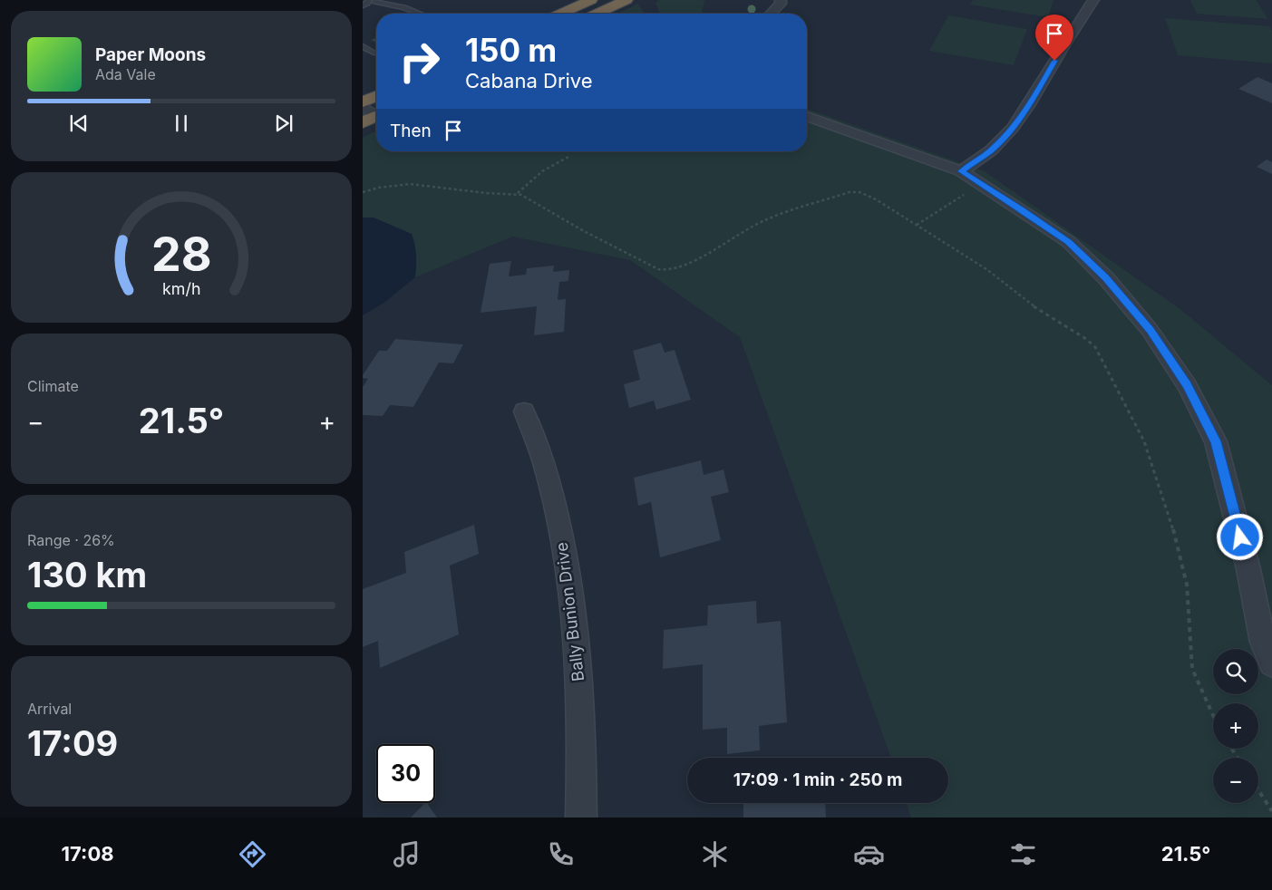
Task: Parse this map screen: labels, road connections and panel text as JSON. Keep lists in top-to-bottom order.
{
  "streets": {
    "street": ["Bally Bunion Drive"]
  },
  "page": {
    "turn": ["150 m", "Cabana Drive"],
    "song": ["Paper Moons", "Ada Vale"],
    "then": "Then",
    "tile": [
      "Climate",
      ["Range · 26%", "130 km"],
      ["Arrival", "17:09"]
    ],
    "heat": ["−", "21.5°", "+"],
    "map_buttons": ["+", "−"],
    "limit": "30",
    "trip": "17:09 · 1 min · 250 m",
    "tabs": ["17:08", "21.5°"],
    "gauge": ["28", "km/h"]
  }
}
